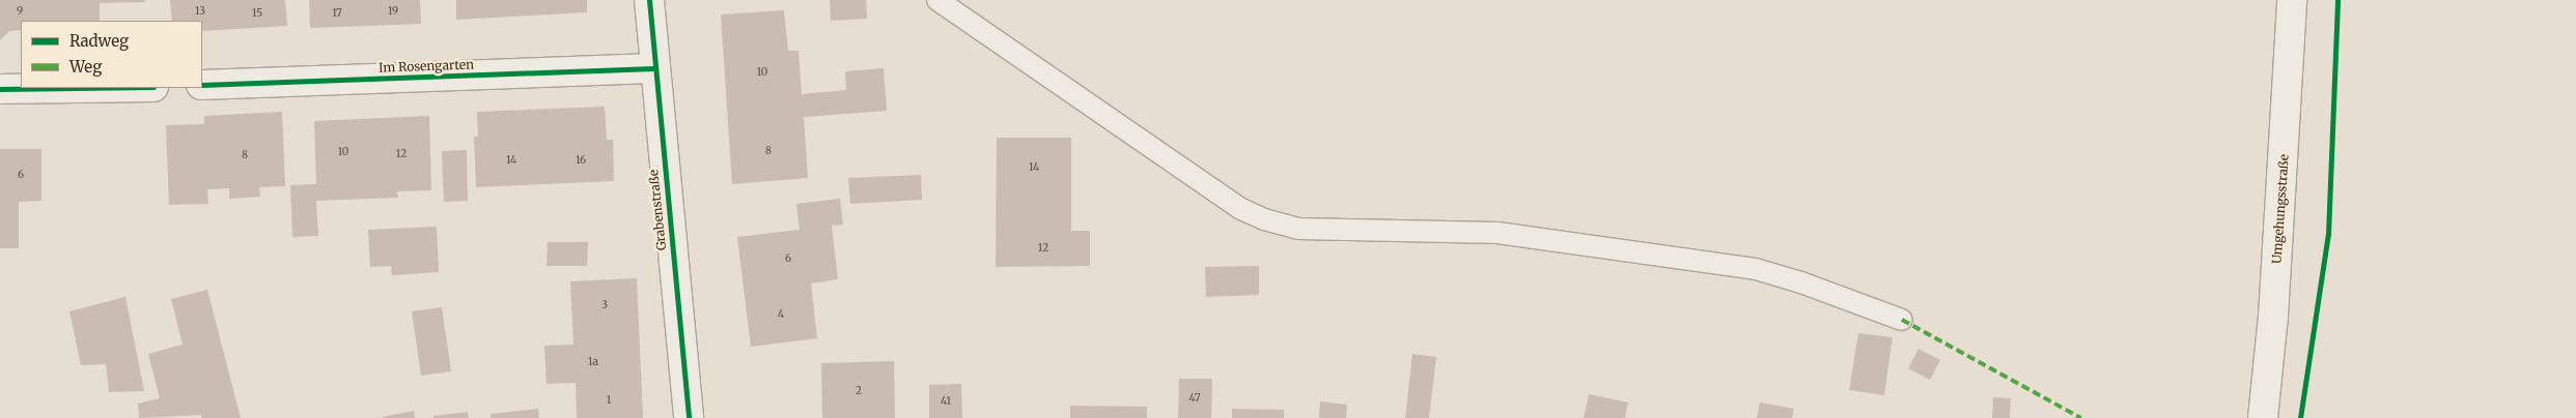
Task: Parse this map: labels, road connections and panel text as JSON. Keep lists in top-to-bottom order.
{
  "streets": {
    "street": ["Im Rosengarten", "Umgehungsstraße", "Grabenstraße"]
  },
  "crossings": [
    ["Im Rosengarten", "Grabenstraße"]
  ],
  "house_numbers": [
    "9",
    "13",
    "19",
    "15",
    "17",
    "10",
    "8",
    "10",
    "12",
    "8",
    "14",
    "16",
    "14",
    "6",
    "12",
    "6",
    "3",
    "4",
    "1a",
    "2",
    "47",
    "1",
    "41"
  ],
  "legend": ["Radweg", "Weg"]
}
